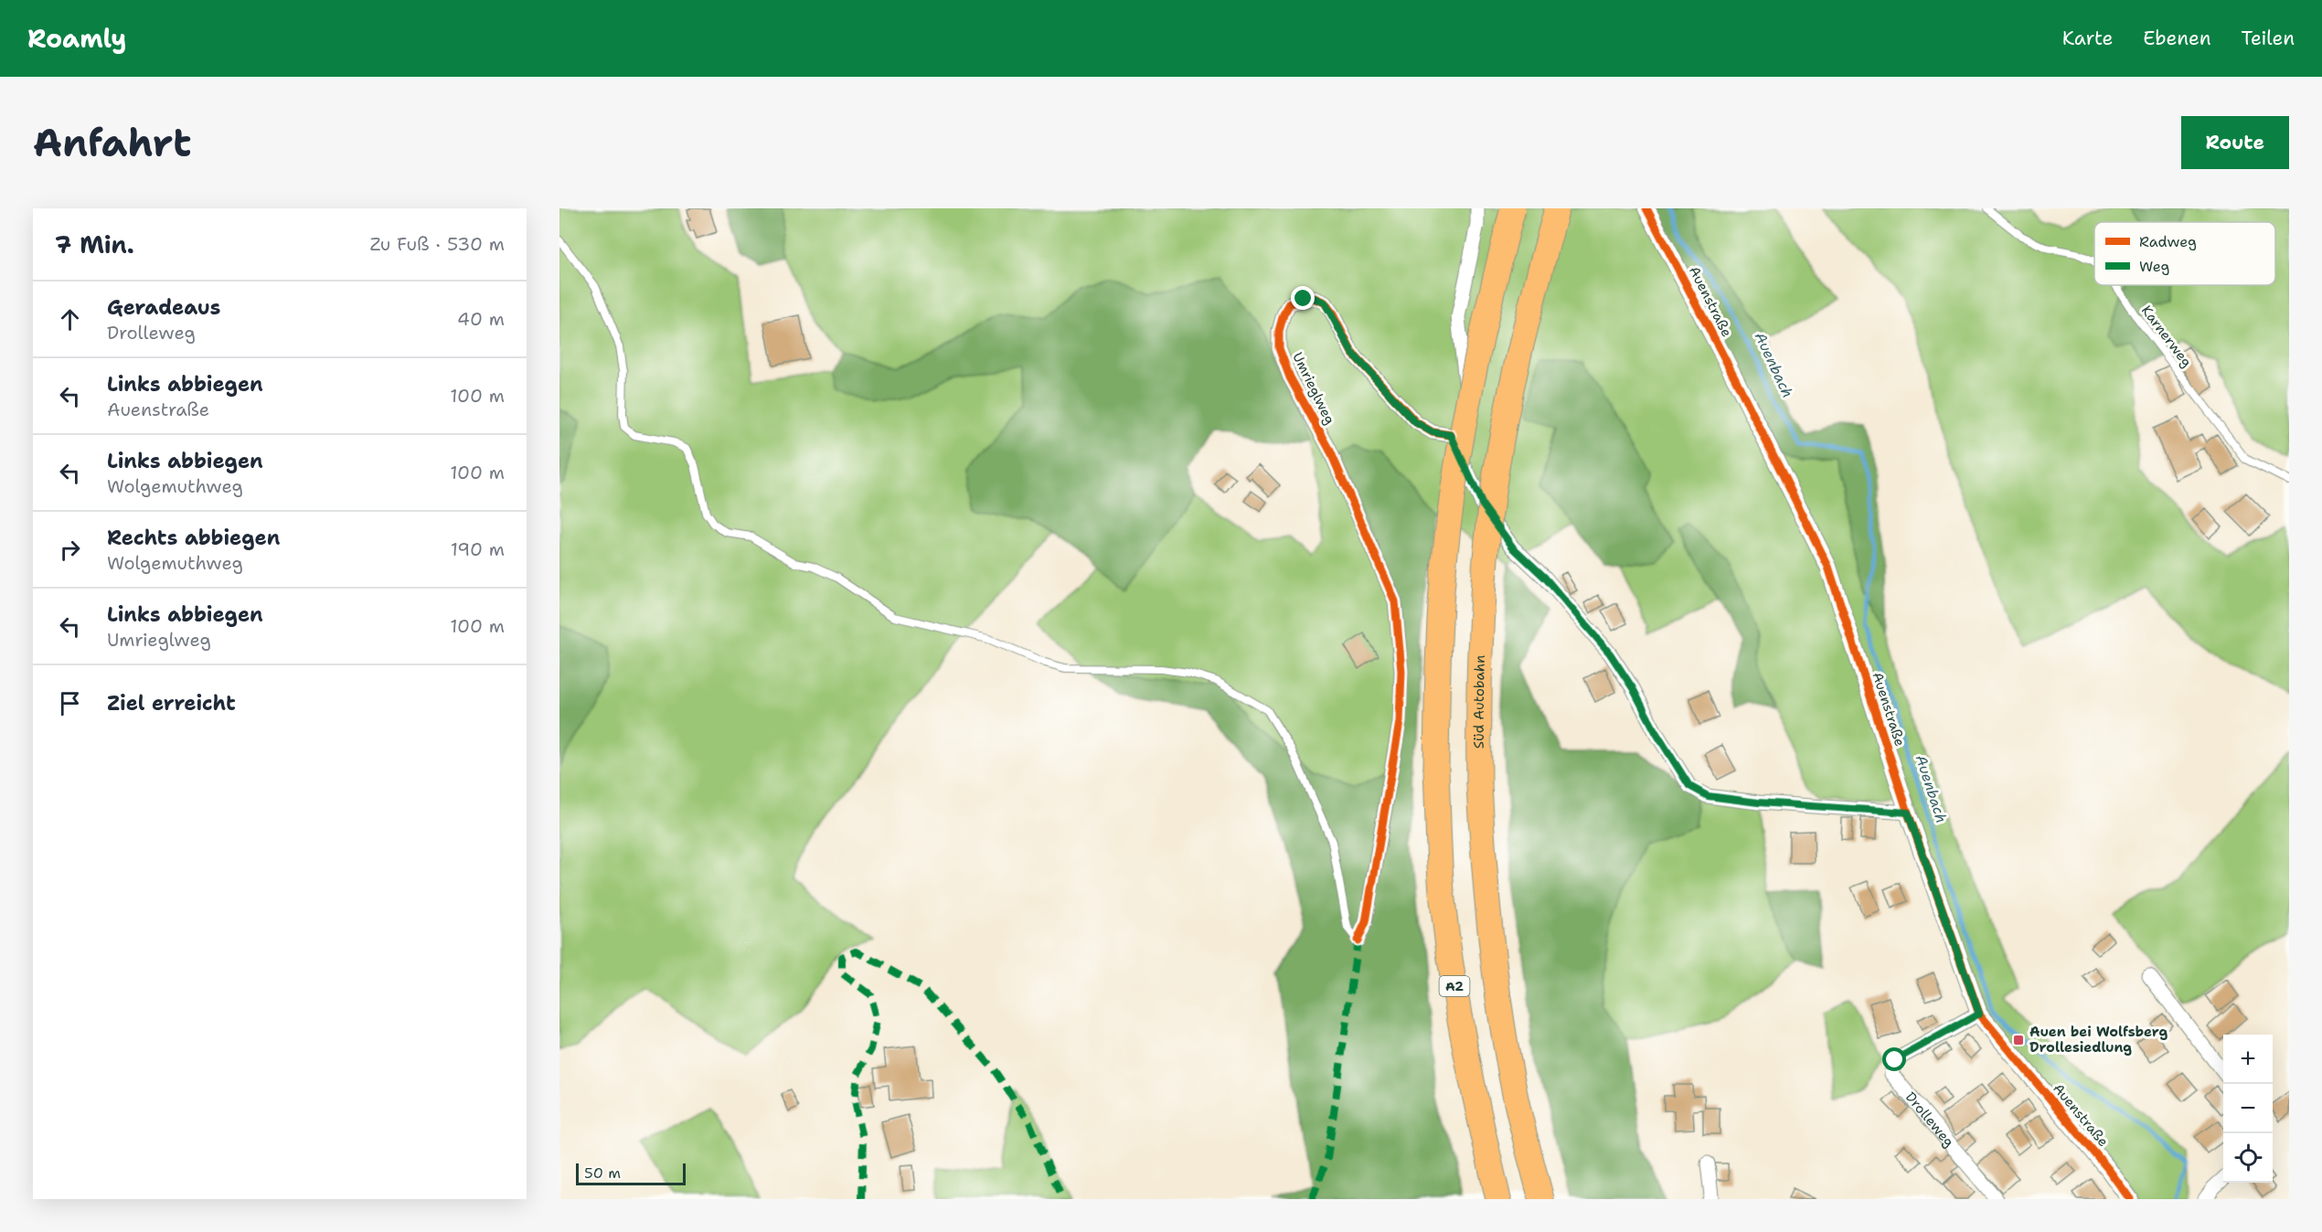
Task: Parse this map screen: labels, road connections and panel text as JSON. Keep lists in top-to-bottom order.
{
  "streets": {
    "highway": ["Süd Autobahn", "A2"],
    "street": ["Auenstraße", "Umrieglweg", "Drolleweg"],
    "lane": ["Karnerweg"]
  },
  "crossings": [
    ["Auenstraße", "Drolleweg"]
  ],
  "water": ["Auenbach"],
  "places": {
    "transit": ["Auen bei Wolfsberg Drollesiedlung"]
  },
  "legend": ["Radweg", "Weg"],
  "scale_bar": "50 m",
  "page": {
    "header": "Roamly",
    "nav": ["Karte", "Ebenen", "Teilen"],
    "buttons": "Route",
    "title": "Anfahrt",
    "heading": ["7 Min.", "Zu Fuß · 530 m"],
    "list": [
      ["Geradeaus", "Drolleweg", "40 m"],
      ["Links abbiegen", "Auenstraße", "100 m"],
      ["Links abbiegen", "Wolgemuthweg", "100 m"],
      ["Rechts abbiegen", "Wolgemuthweg", "190 m"],
      ["Links abbiegen", "Umrieglweg", "100 m"],
      "Ziel erreicht"
    ],
    "map_buttons": ["+", "−"],
    "scale": "50 m"
  }
}
